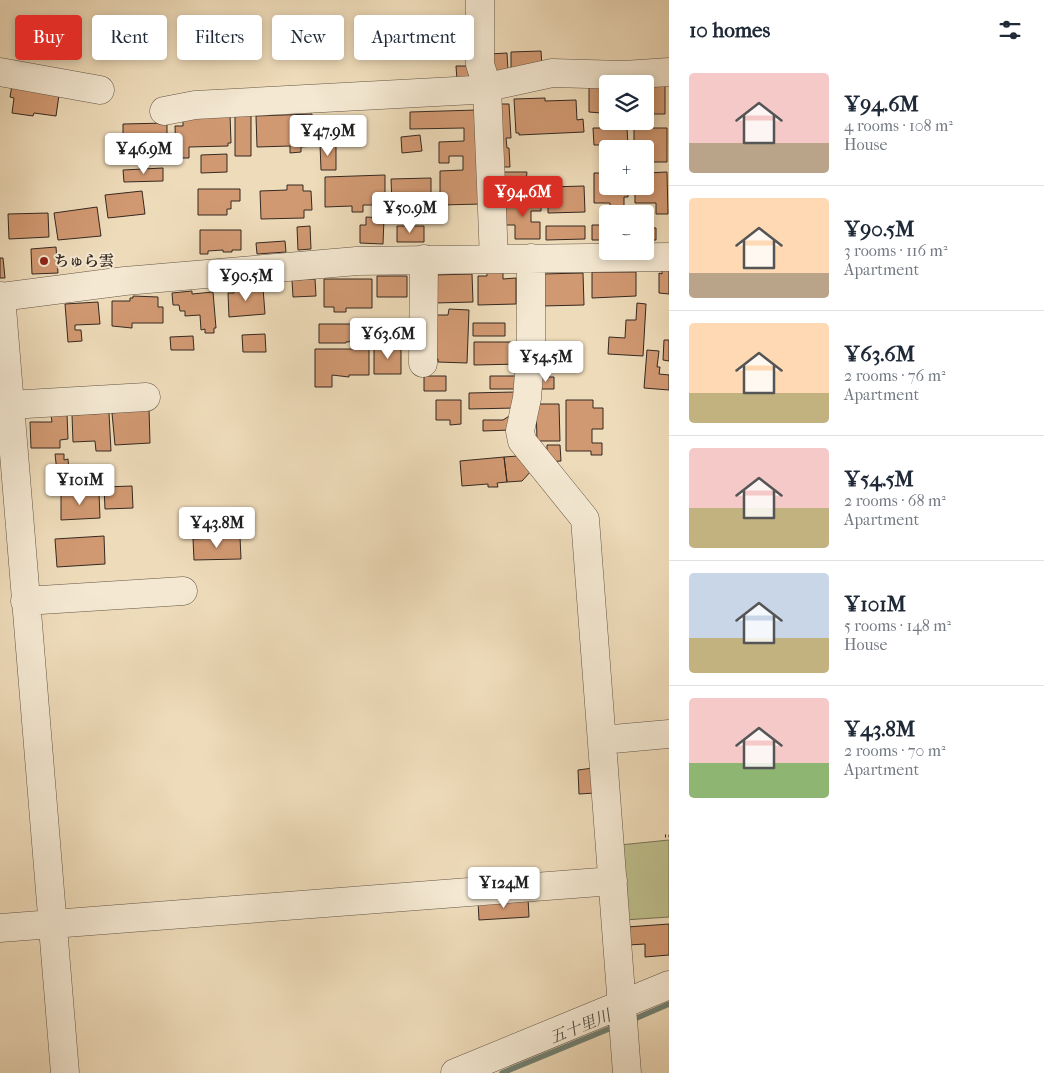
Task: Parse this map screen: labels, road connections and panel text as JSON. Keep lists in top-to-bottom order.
{
  "water": ["五十里川"],
  "places": ["ちゅら雲"],
  "page": {
    "heading": "10 homes",
    "chip": [
      "Buy",
      "Rent",
      "Filters",
      "New",
      "Apartment"
    ],
    "list": [
      {
        "name": "¥94.6M",
        "note": "4 rooms · 108 m² · House"
      },
      {
        "name": "¥90.5M",
        "note": "3 rooms · 116 m² · Apartment"
      },
      {
        "name": "¥63.6M",
        "note": "2 rooms · 76 m² · Apartment"
      },
      {
        "name": "¥54.5M",
        "note": "2 rooms · 68 m² · Apartment"
      },
      {
        "name": "¥101M",
        "note": "5 rooms · 148 m² · House"
      },
      {
        "name": "¥43.8M",
        "note": "2 rooms · 70 m² · Apartment"
      }
    ],
    "map_buttons": ["+", "−"],
    "price": [
      "¥47.9M",
      "¥46.9M",
      "¥94.6M",
      "¥50.9M",
      "¥90.5M",
      "¥63.6M",
      "¥54.5M",
      "¥101M",
      "¥43.8M",
      "¥124M"
    ]
  }
}
